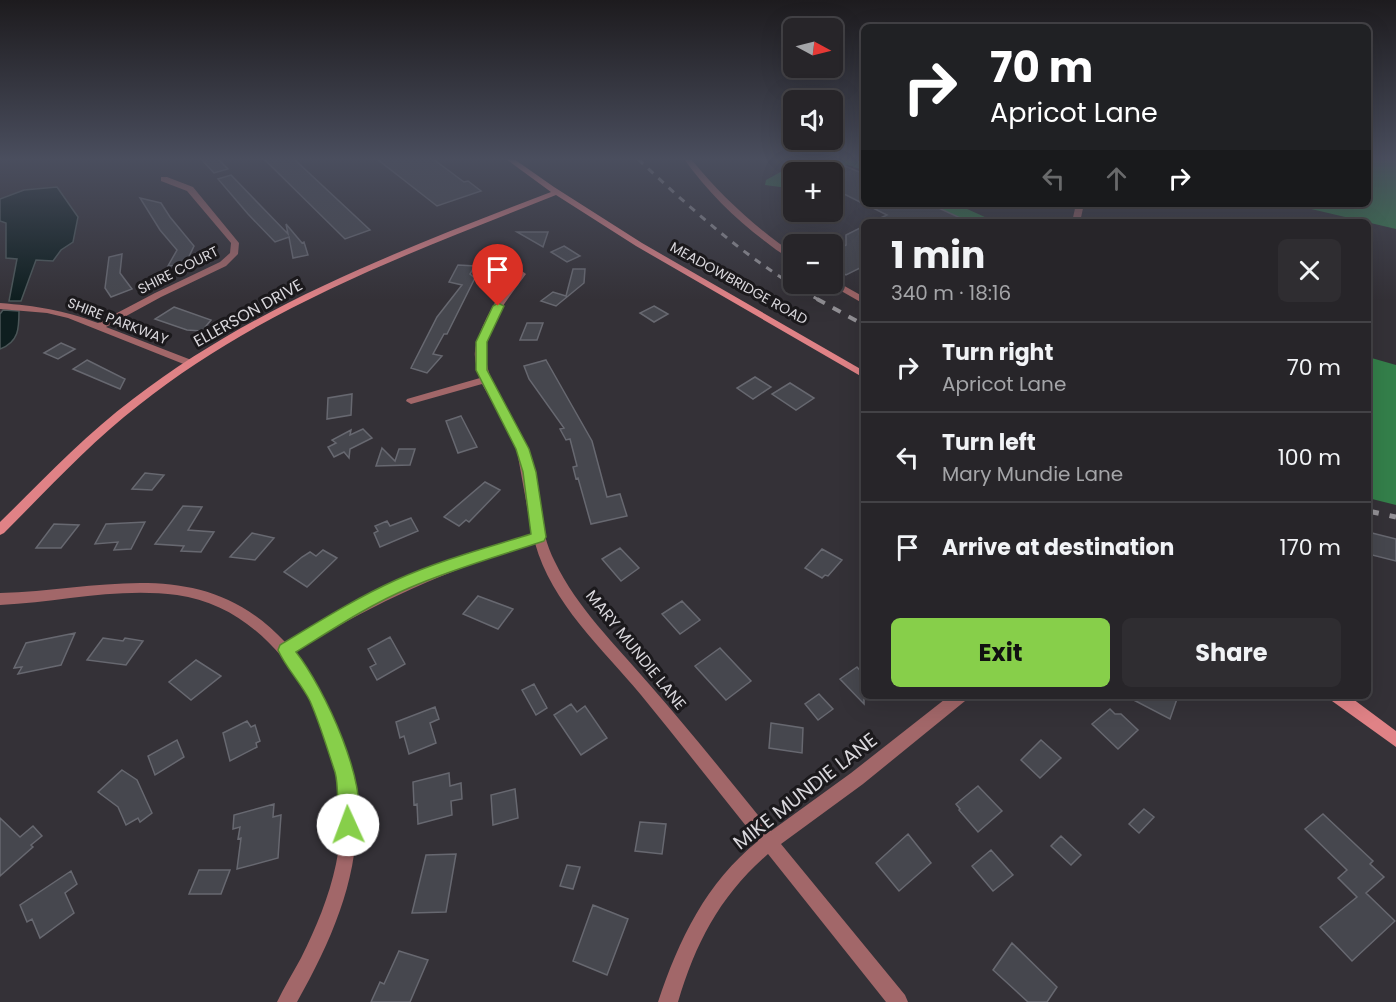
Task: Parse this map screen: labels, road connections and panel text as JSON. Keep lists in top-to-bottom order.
{
  "streets": {
    "street": [
      "SHIRE COURT",
      "MEADOWBRIDGE ROAD",
      "ELLERSON DRIVE",
      "SHIRE PARKWAY",
      "MARY MUNDIE LANE",
      "MIKE MUNDIE LANE"
    ]
  },
  "crossings": [
    ["SHIRE COURT", "SHIRE PARKWAY"],
    ["ELLERSON DRIVE", "SHIRE PARKWAY"],
    ["MARY MUNDIE LANE", "MIKE MUNDIE LANE"]
  ],
  "north": "right",
  "page": {
    "map_buttons": ["+", "−"],
    "turn": ["70 m", "Apricot Lane"],
    "heading": ["1 min", "340 m · 18:16"],
    "list": [
      {
        "name": "Turn right",
        "note": "Apricot Lane",
        "value": "70 m"
      },
      {
        "name": "Turn left",
        "note": "Mary Mundie Lane",
        "value": "100 m"
      },
      {
        "name": "Arrive at destination",
        "value": "170 m"
      }
    ],
    "buttons": ["Exit", "Share"]
  }
}
